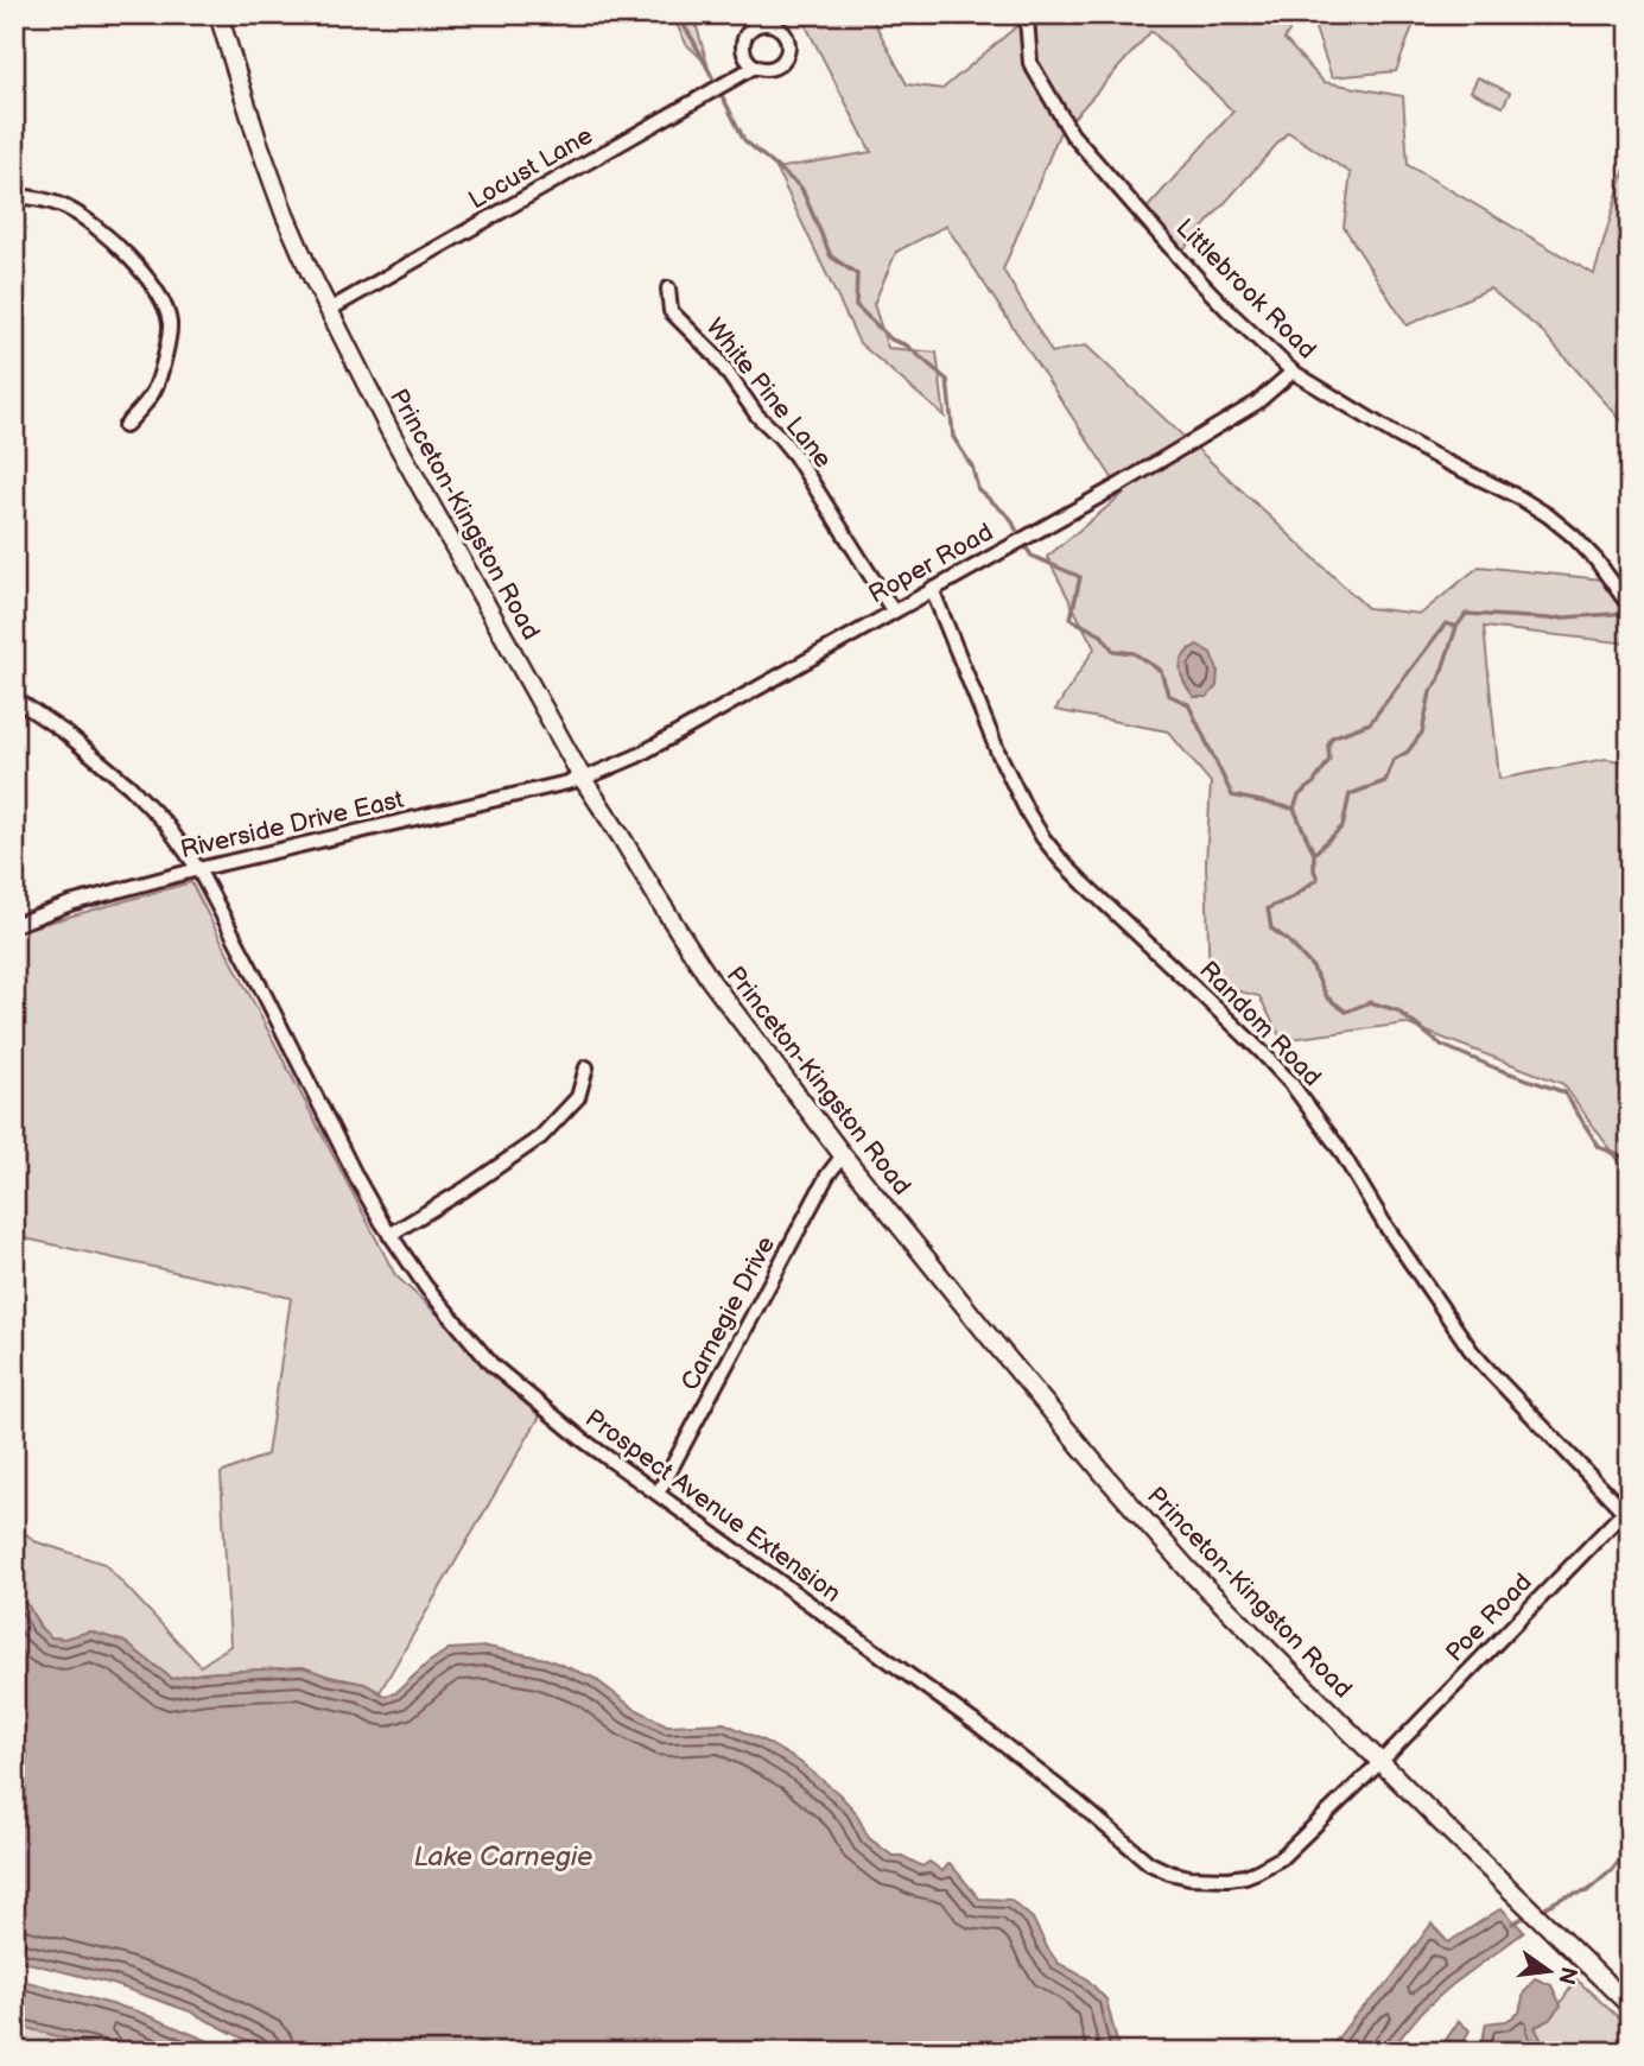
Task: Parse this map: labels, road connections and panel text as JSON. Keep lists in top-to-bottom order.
{
  "streets": {
    "main road": ["Princeton-Kingston Road"],
    "street": [
      "Locust Lane",
      "Littlebrook Road",
      "White Pine Lane",
      "Roper Road",
      "Riverside Drive East",
      "Random Road",
      "Carnegie Drive",
      "Prospect Avenue Extension",
      "Poe Road"
    ]
  },
  "crossings": [
    ["Locust Lane", "Princeton-Kingston Road"],
    ["Littlebrook Road", "Roper Road"],
    ["White Pine Lane", "Roper Road"],
    ["Princeton-Kingston Road", "Roper Road"],
    ["Princeton-Kingston Road", "Riverside Drive East"],
    ["Princeton-Kingston Road", "Carnegie Drive"],
    ["Princeton-Kingston Road", "Prospect Avenue Extension"],
    ["Princeton-Kingston Road", "Poe Road"],
    ["Roper Road", "Riverside Drive East"],
    ["Roper Road", "Random Road"],
    ["Riverside Drive East", "Prospect Avenue Extension"],
    ["Random Road", "Poe Road"],
    ["Carnegie Drive", "Prospect Avenue Extension"],
    ["Prospect Avenue Extension", "Poe Road"]
  ],
  "water": ["Lake Carnegie"],
  "north": "right"
}
